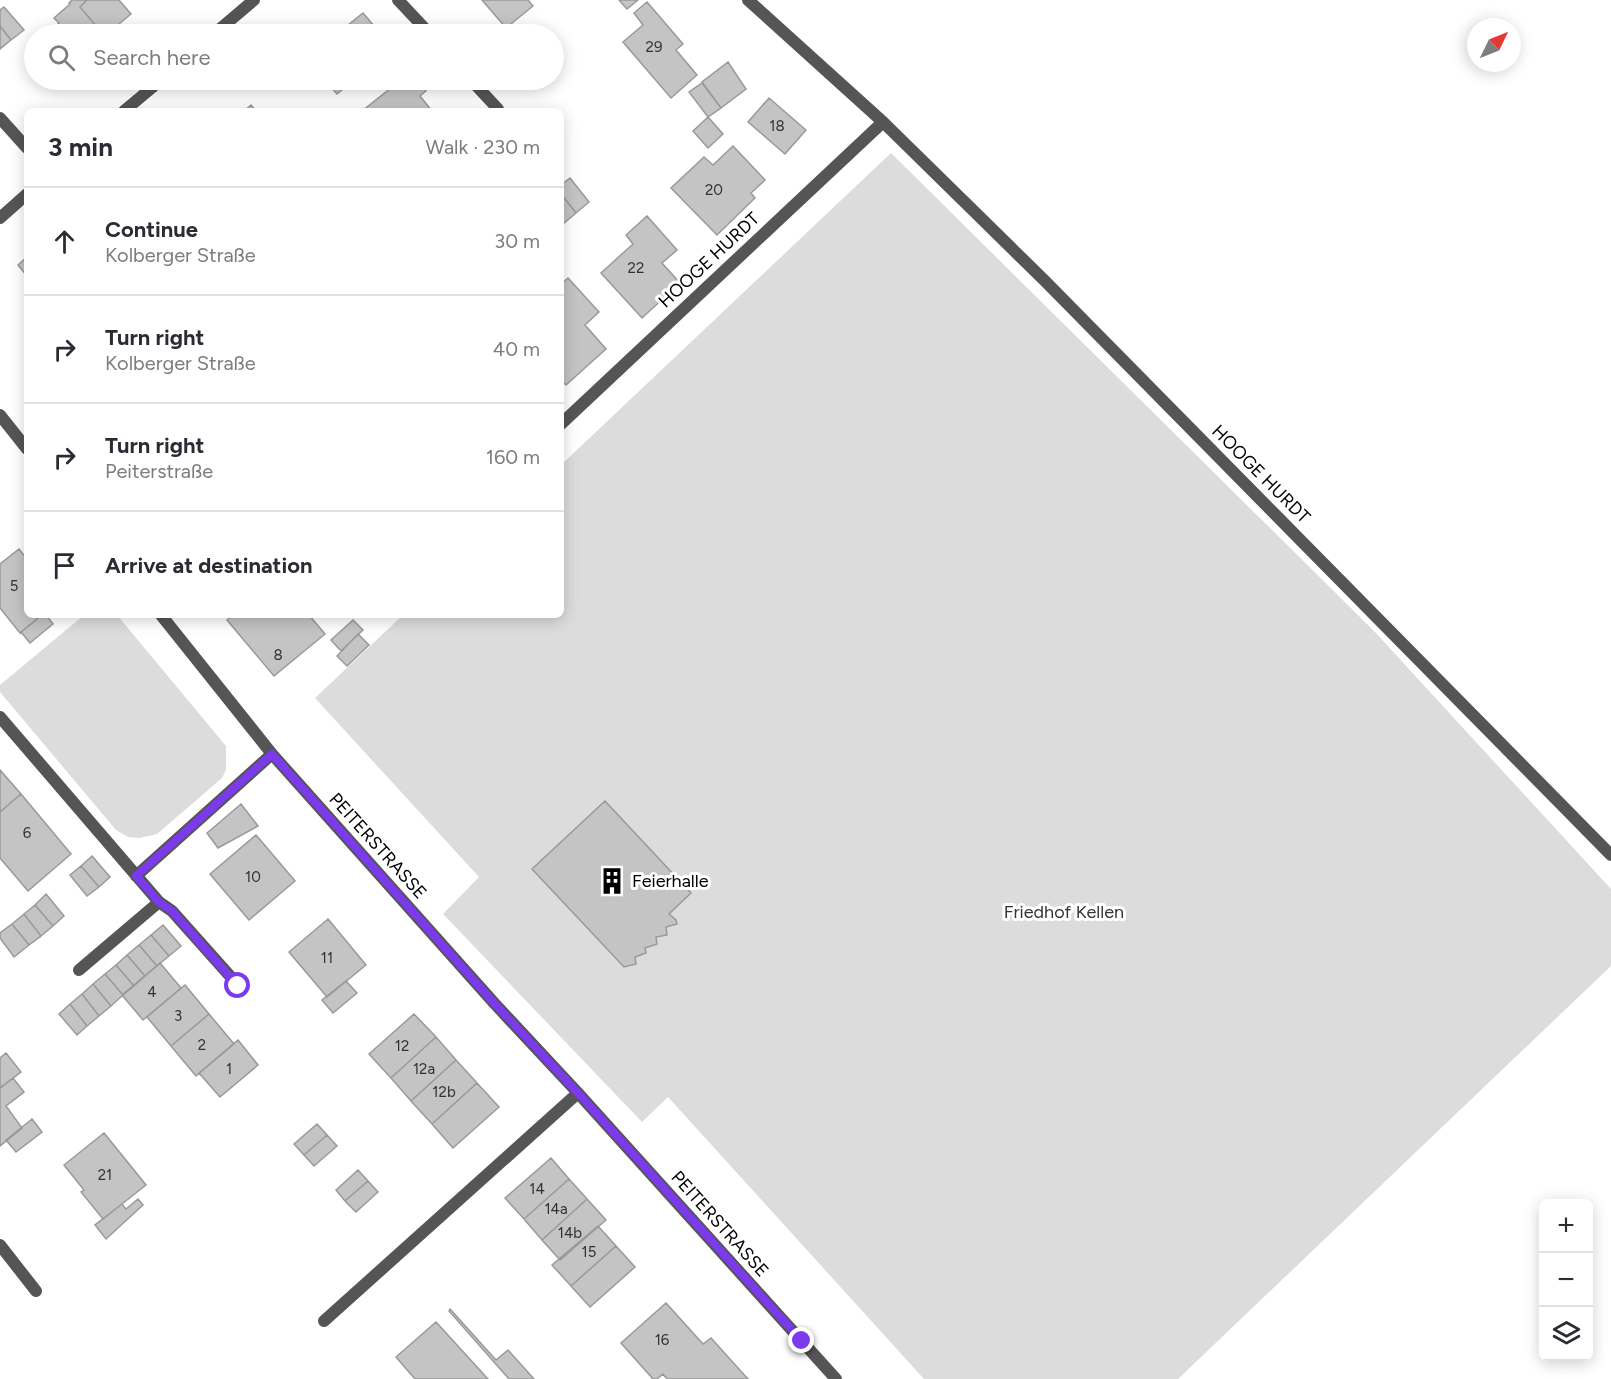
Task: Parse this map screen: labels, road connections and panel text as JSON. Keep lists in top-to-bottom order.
{
  "streets": {
    "street": ["HOOGE HURDT", "PEITERSTRASSE"]
  },
  "parks": ["Friedhof Kellen"],
  "places": {
    "building": ["Feierhalle"]
  },
  "house_numbers": [
    "29",
    "18",
    "20",
    "22",
    "5",
    "8",
    "6",
    "10",
    "11",
    "4",
    "3",
    "2",
    "12",
    "1",
    "12a",
    "12b",
    "21",
    "14",
    "14a",
    "14b",
    "15",
    "16"
  ],
  "north": "top right",
  "page": {
    "search": "Search here",
    "heading": ["3 min", "Walk · 230 m"],
    "list": [
      ["Continue", "Kolberger Straße", "30 m"],
      ["Turn right", "Kolberger Straße", "40 m"],
      ["Turn right", "Peiterstraße", "160 m"],
      "Arrive at destination"
    ],
    "map_buttons": ["+", "−"]
  }
}
